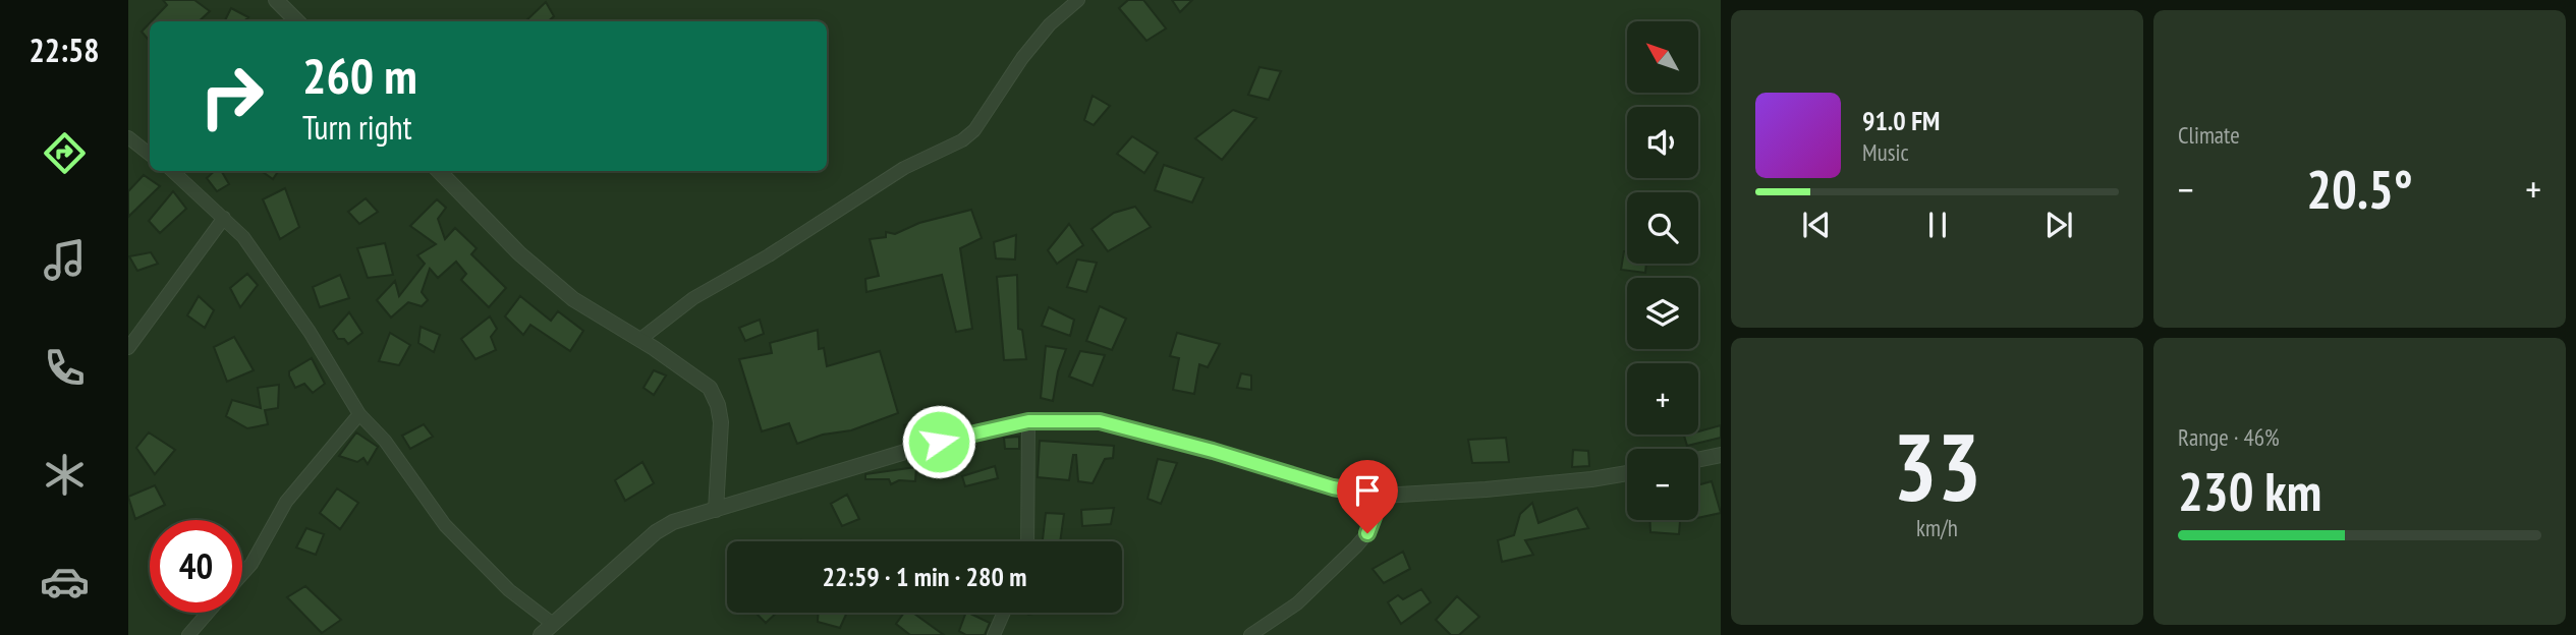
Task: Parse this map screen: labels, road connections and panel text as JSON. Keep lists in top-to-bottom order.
{
  "north": "top left",
  "page": {
    "tabs": "22:58",
    "tile": [
      "Climate",
      ["33", "km/h"],
      ["Range · 46%", "230 km"]
    ],
    "map_buttons": ["+", "−"],
    "turn": ["260 m", "Turn right"],
    "song": ["91.0 FM", "Music"],
    "heat": ["−", "20.5°", "+"],
    "limit": "40",
    "trip": "22:59 · 1 min · 280 m"
  }
}
